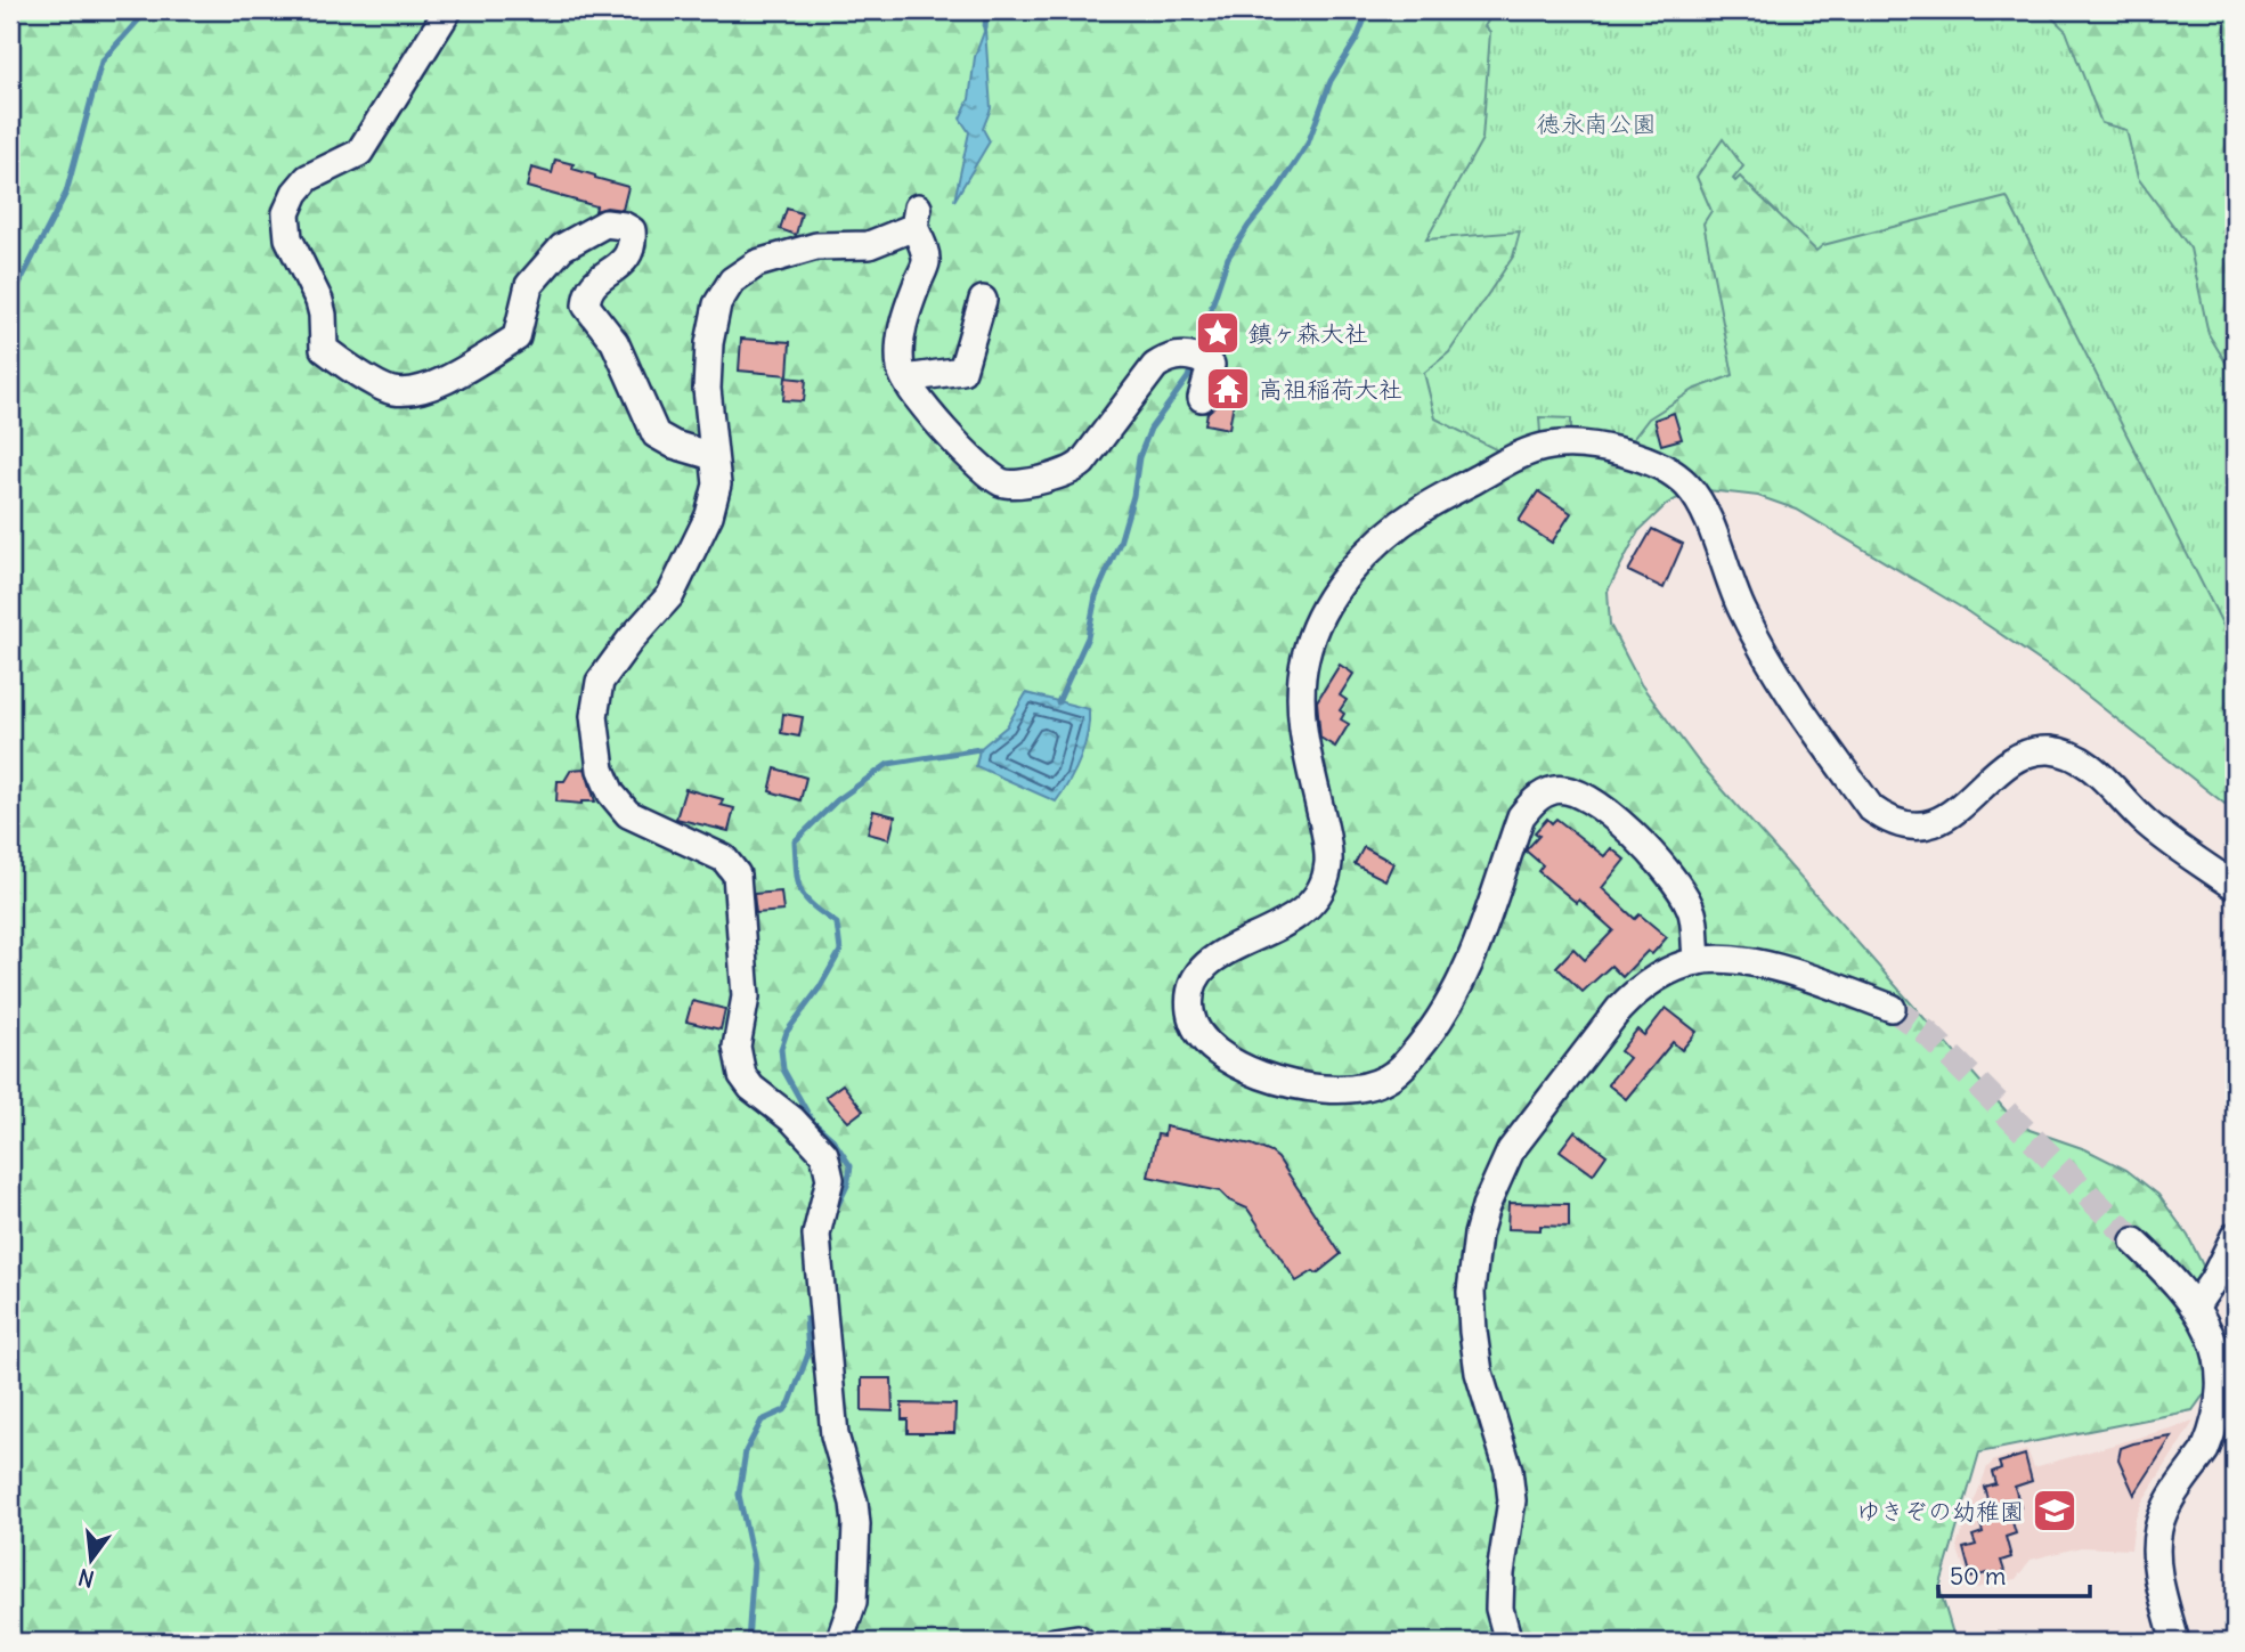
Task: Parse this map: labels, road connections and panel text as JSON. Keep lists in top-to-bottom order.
{
  "parks": ["徳永南公園"],
  "places": {
    "place": ["鎮ヶ森大社"],
    "temple": ["高祖稲荷大社"],
    "school or university": ["ゆきぞの幼稚園"]
  },
  "scale_bar": "50 m",
  "north": "bottom"
}
